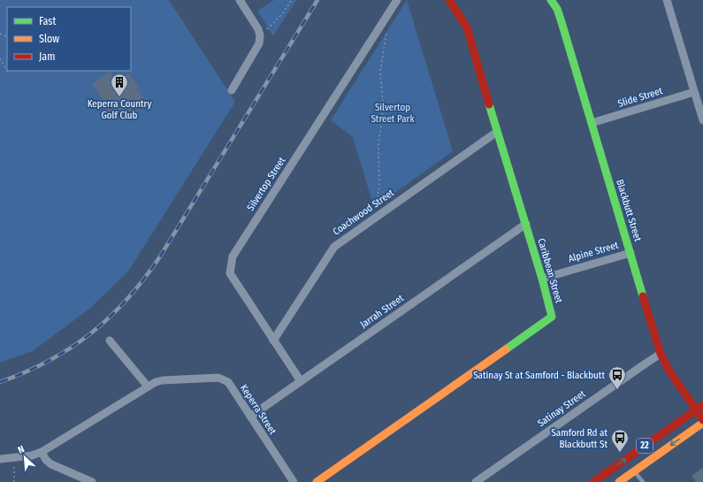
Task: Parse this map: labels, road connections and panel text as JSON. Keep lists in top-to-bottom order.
{
  "streets": {
    "street": [
      "Slide Street",
      "Silvertop Street",
      "Blackbutt Street",
      "Coachwood Street",
      "Alpine Street",
      "Caribbean Street",
      "Jarrah Street",
      "Satinay Street",
      "Keperra Street",
      "22"
    ]
  },
  "crossings": [
    ["Slide Street", "Blackbutt Street"],
    ["Silvertop Street", "Coachwood Street"],
    ["Silvertop Street", "Jarrah Street"],
    ["Blackbutt Street", "Alpine Street"],
    ["Blackbutt Street", "Satinay Street"],
    ["Blackbutt Street", "22"],
    ["Coachwood Street", "Caribbean Street"],
    ["Alpine Street", "Caribbean Street"],
    ["Caribbean Street", "Jarrah Street"],
    ["Jarrah Street", "Keperra Street"]
  ],
  "parks": ["Silvertop Street Park"],
  "places": {
    "building": ["Keperra Country Golf Club"],
    "bus stop": ["Satinay St at Samford - Blackbutt", "Samford Rd at Blackbutt St"]
  },
  "legend": ["Fast", "Slow", "Jam"],
  "north": "top left"
}
